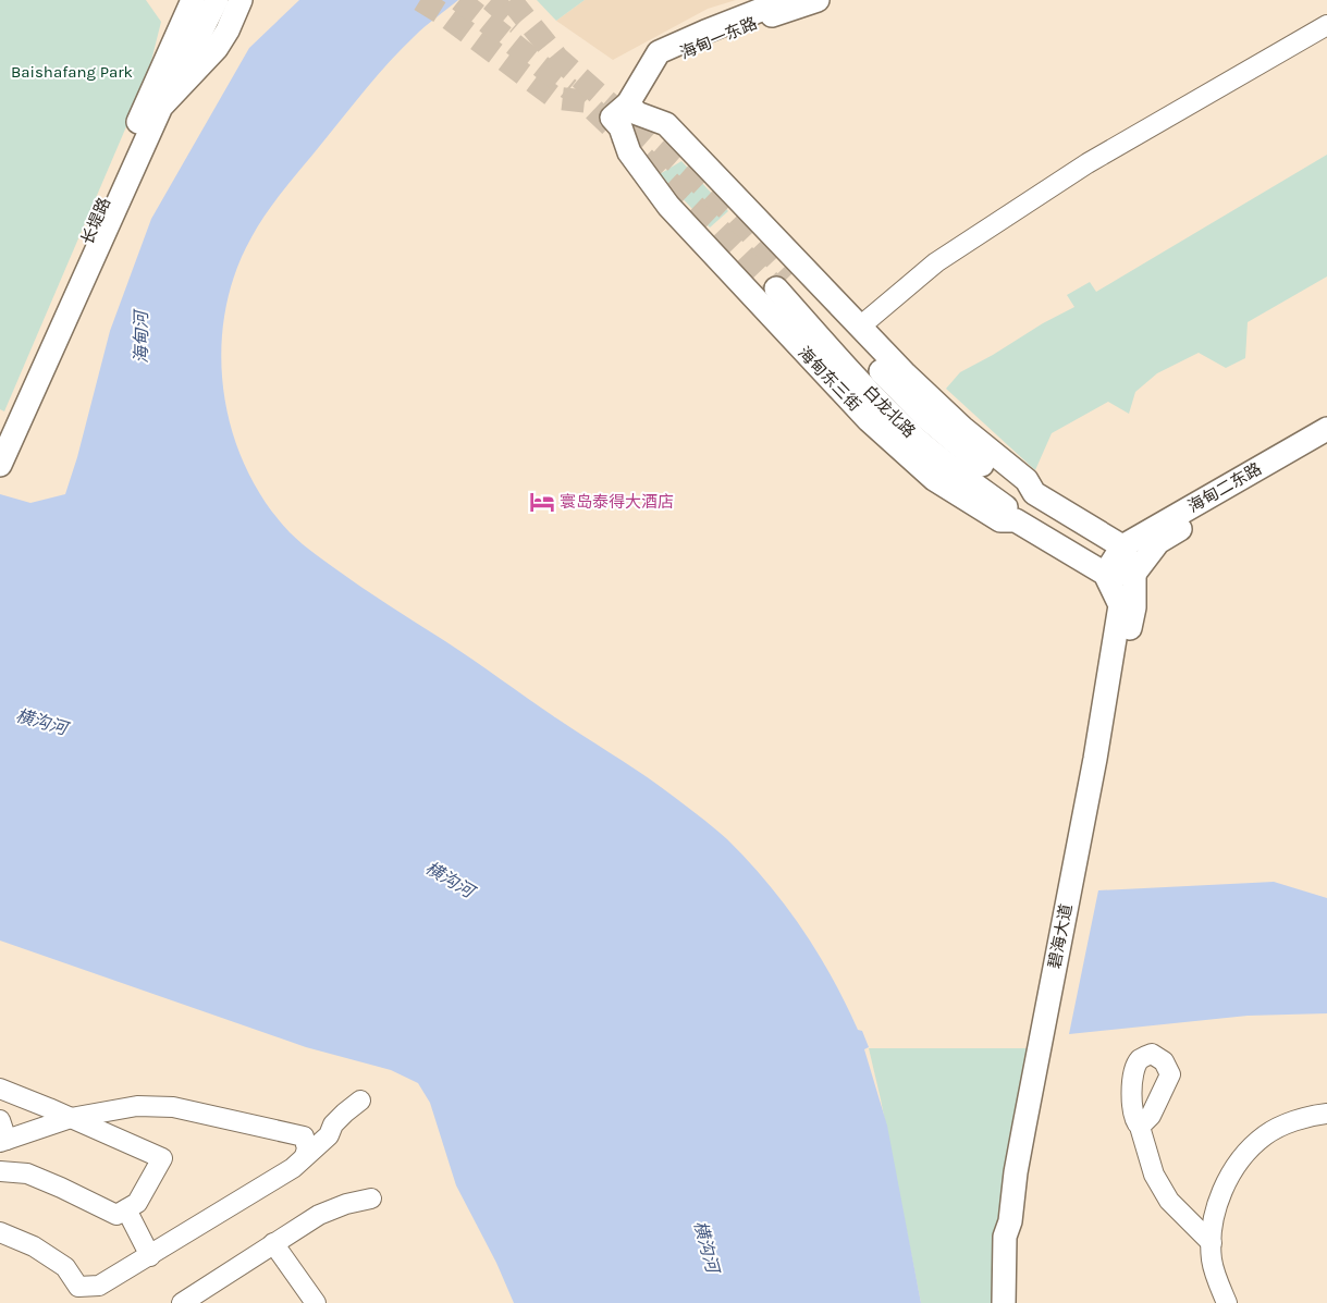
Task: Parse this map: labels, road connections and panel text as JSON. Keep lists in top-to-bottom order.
{
  "streets": {
    "main road": [
      "海甸一东路",
      "长堤路",
      "海甸东三街",
      "白龙北路",
      "海甸二东路",
      "碧海大道"
    ]
  },
  "crossings": [
    ["海甸一东路", "海甸东三街"],
    ["海甸东三街", "白龙北路"],
    ["海甸东三街", "碧海大道"],
    ["海甸二东路", "碧海大道"]
  ],
  "water": ["海甸河", "横沟河"],
  "parks": ["Baishafang Park"],
  "places": {
    "hotel": ["寰岛泰得大酒店"]
  }
}
